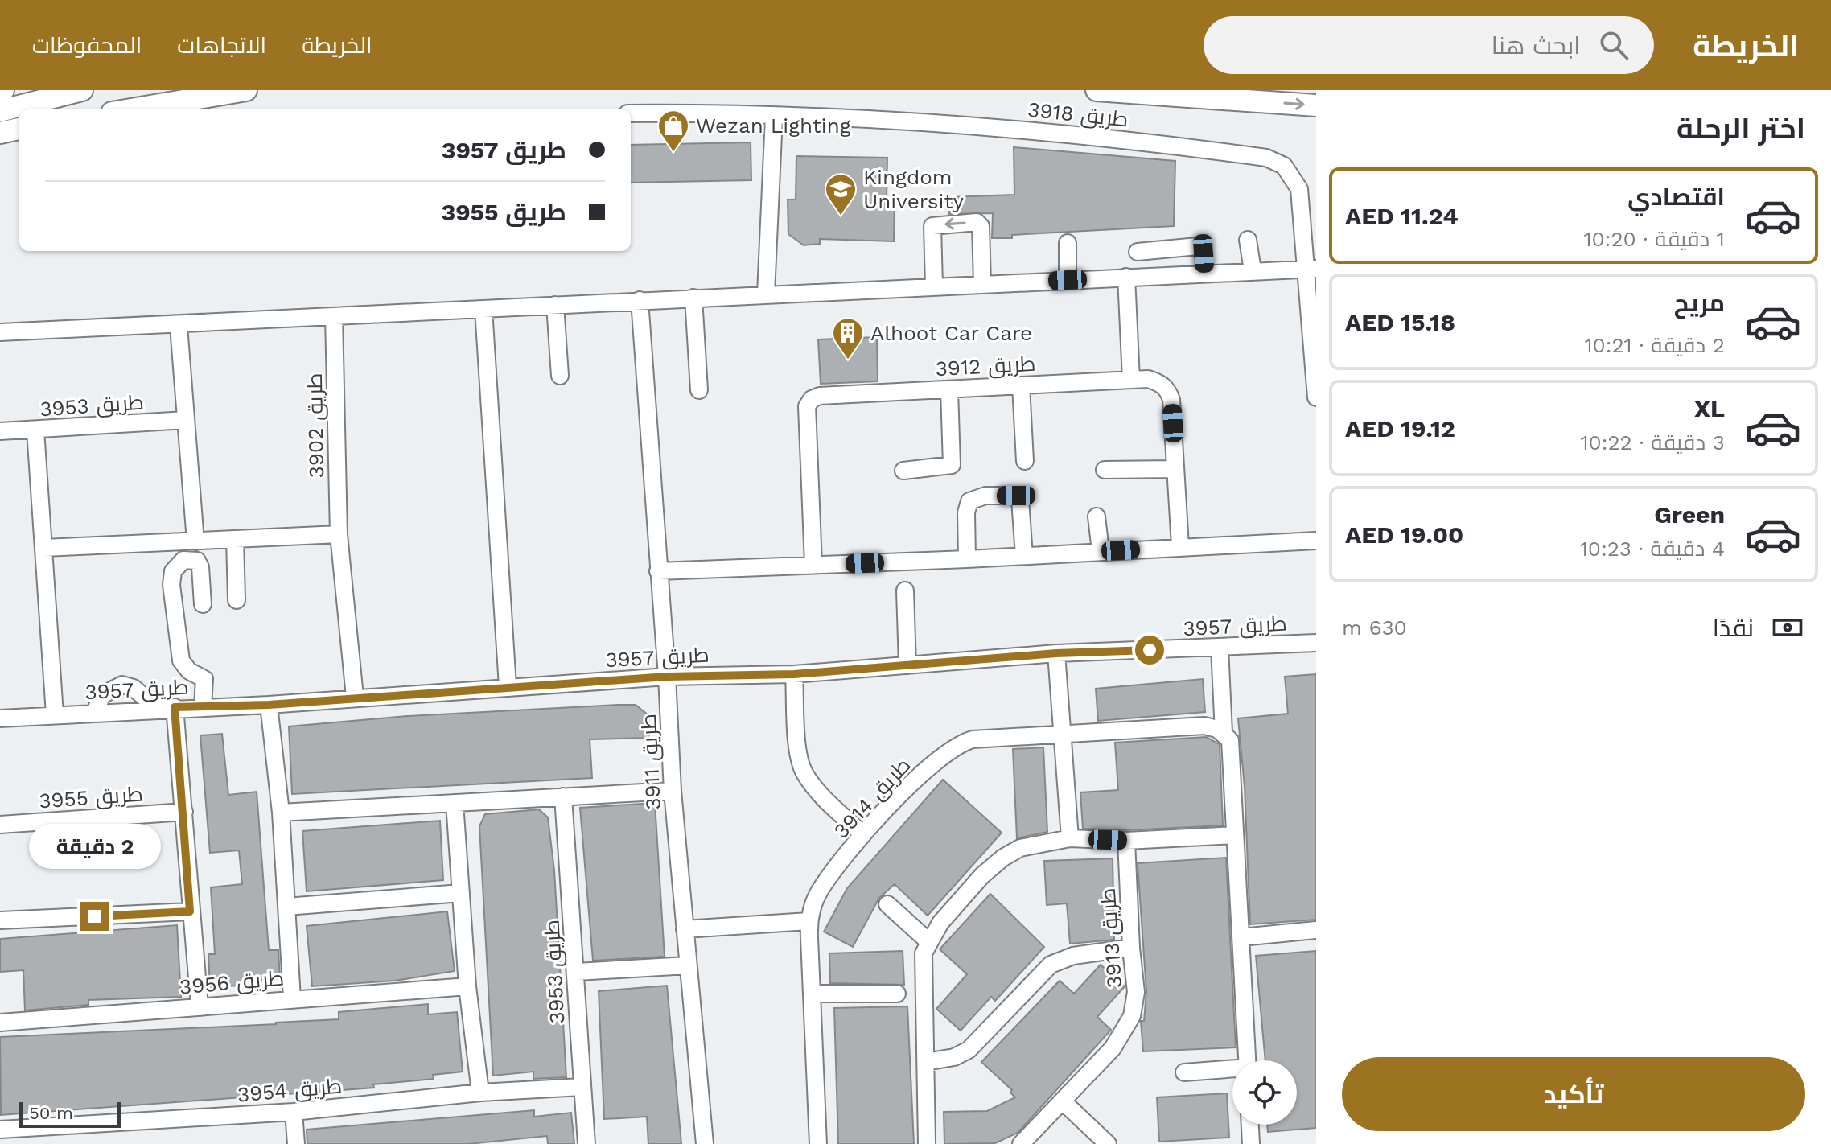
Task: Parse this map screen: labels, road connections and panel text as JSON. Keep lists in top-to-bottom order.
{
  "streets": {
    "street": [
      "طريق 3918",
      "طريق 3912",
      "طريق 3953",
      "طريق 3902",
      "طريق 3957",
      "طريق 3911",
      "طريق 3955",
      "طريق 3914",
      "طريق 3913",
      "طريق 3956",
      "طريق 3954"
    ]
  },
  "crossings": [
    ["طريق 3953", "طريق 3954"],
    ["طريق 3902", "طريق 3957"],
    ["طريق 3957", "طريق 3911"]
  ],
  "places": {
    "shop": ["Wezan Lighting"],
    "school or university": ["Kingdom University"],
    "building": ["Alhoot Car Care"]
  },
  "scale_bar": "50 m",
  "page": {
    "header": "الخريطة",
    "search": "ابحث هنا",
    "nav": ["الخريطة", "الاتجاهات", "المحفوظات"],
    "heading": "اختر الرحلة",
    "banner": ["طريق 3957", "طريق 3955"],
    "list": [
      {
        "name": "اقتصادي",
        "note": "1 دقيقة · 10:20",
        "value": "AED 11.24"
      },
      {
        "name": "مريح",
        "note": "2 دقيقة · 10:21",
        "value": "AED 15.18"
      },
      {
        "name": "XL",
        "note": "3 دقيقة · 10:22",
        "value": "AED 19.12"
      },
      {
        "name": "Green",
        "note": "4 دقيقة · 10:23",
        "value": "AED 19.00"
      }
    ],
    "pay": ["نقدًا", "630 m"],
    "bubble": "2 دقيقة",
    "buttons": "تأكيد",
    "scale": "50 m"
  }
}
